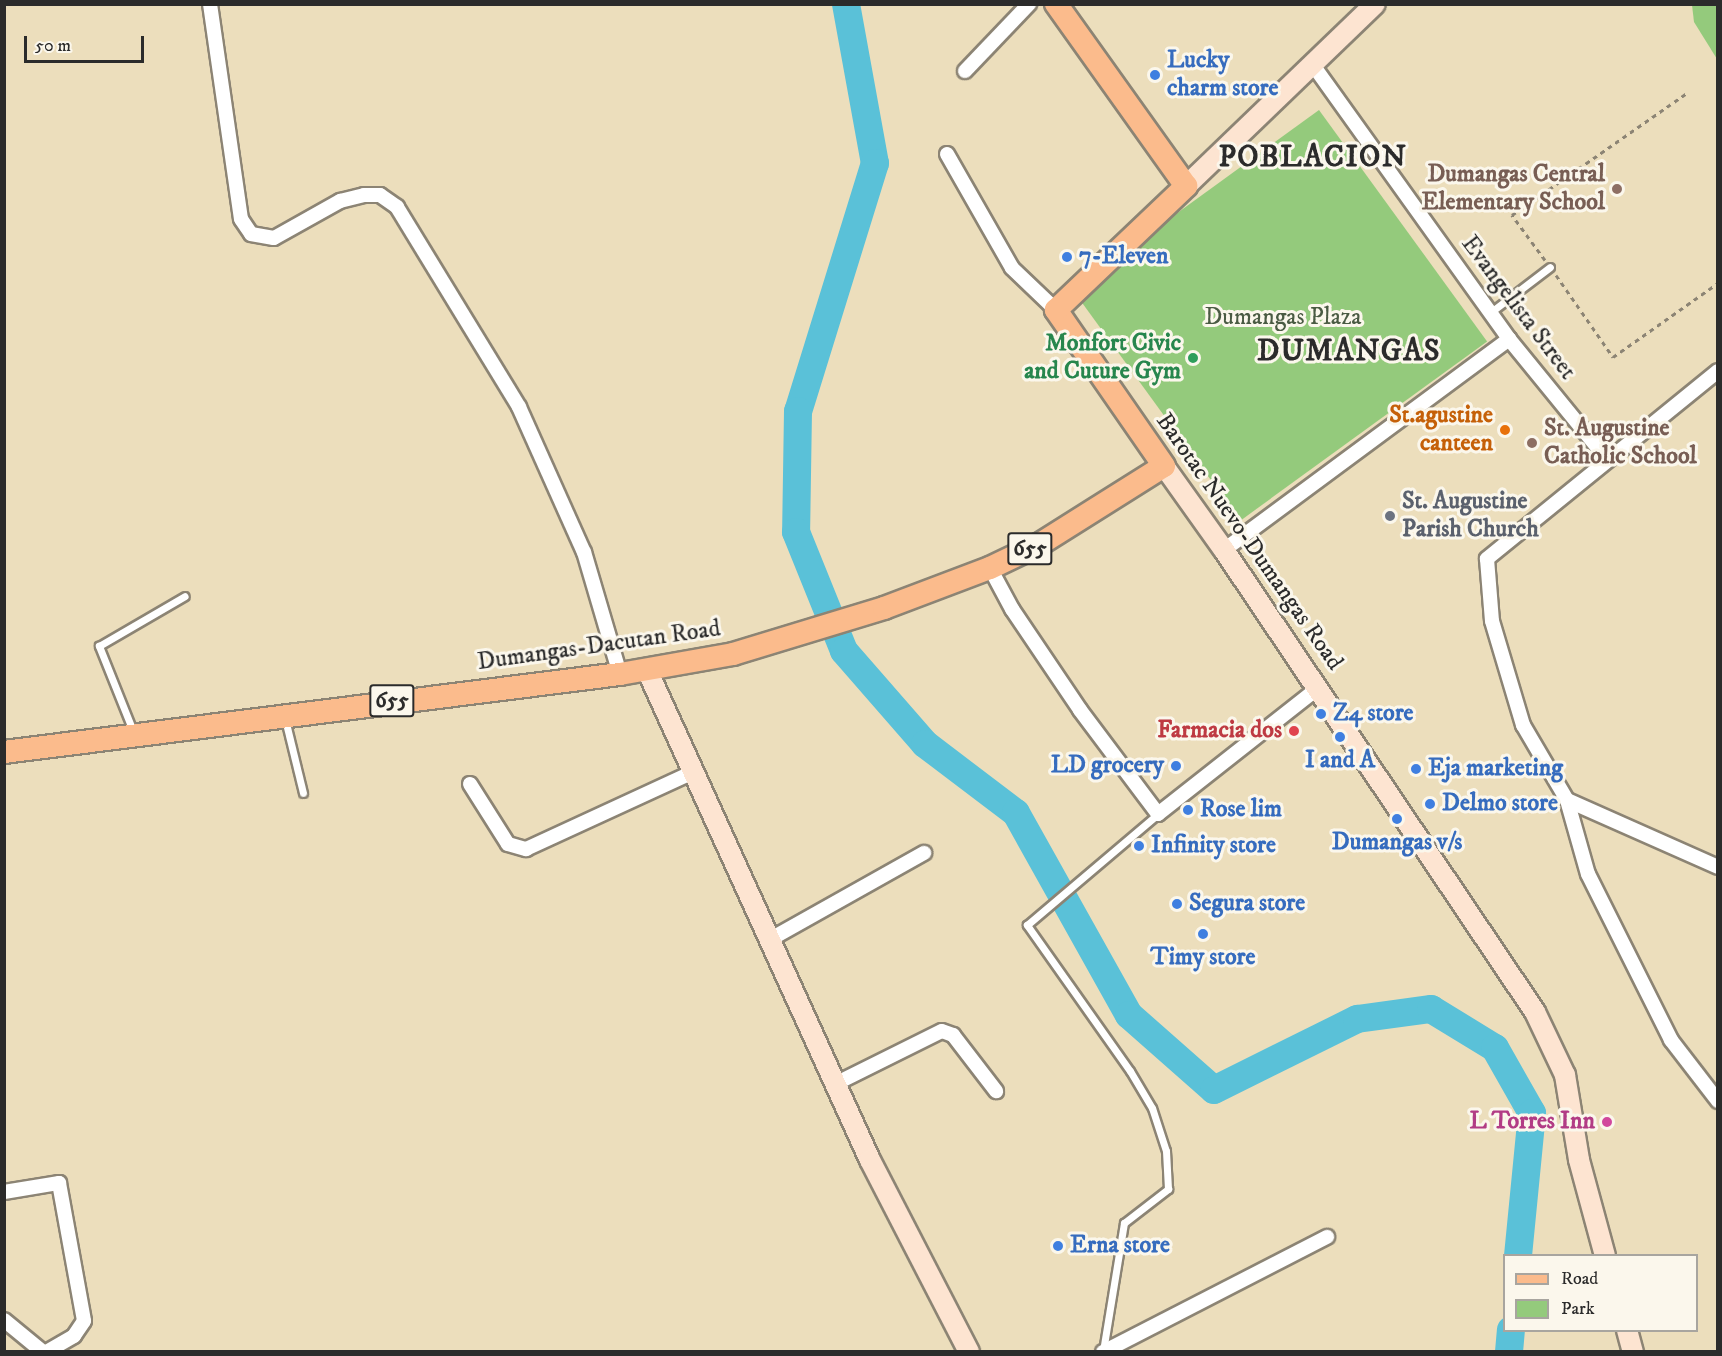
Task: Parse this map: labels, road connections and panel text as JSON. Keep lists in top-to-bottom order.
{
  "streets": {
    "main road": ["Barotac Nuevo-Dumangas Road", "655", "Dumangas-Dacutan Road"],
    "street": ["Evangelista Street"]
  },
  "crossings": [
    ["Barotac Nuevo-Dumangas Road", "Dumangas-Dacutan Road"]
  ],
  "districts": ["POBLACION", "DUMANGAS"],
  "parks": ["Dumangas Plaza"],
  "places": [
    "Lucky charm store",
    "Dumangas Central Elementary School",
    "7-Eleven",
    "Monfort Civic and Cuture Gym",
    "St.agustine canteen",
    "St. Augustine Catholic School",
    "St. Augustine Parish Church",
    "Z4 store",
    "Farmacia dos",
    "I and A",
    "LD grocery",
    "Eja marketing",
    "Delmo store",
    "Rose lim",
    "Dumangas v/s",
    "Infinity store",
    "Segura store",
    "Timy store",
    "L Torres Inn",
    "Erna store"
  ],
  "legend": ["Road", "Park"],
  "scale_bar": "50 m"
}
